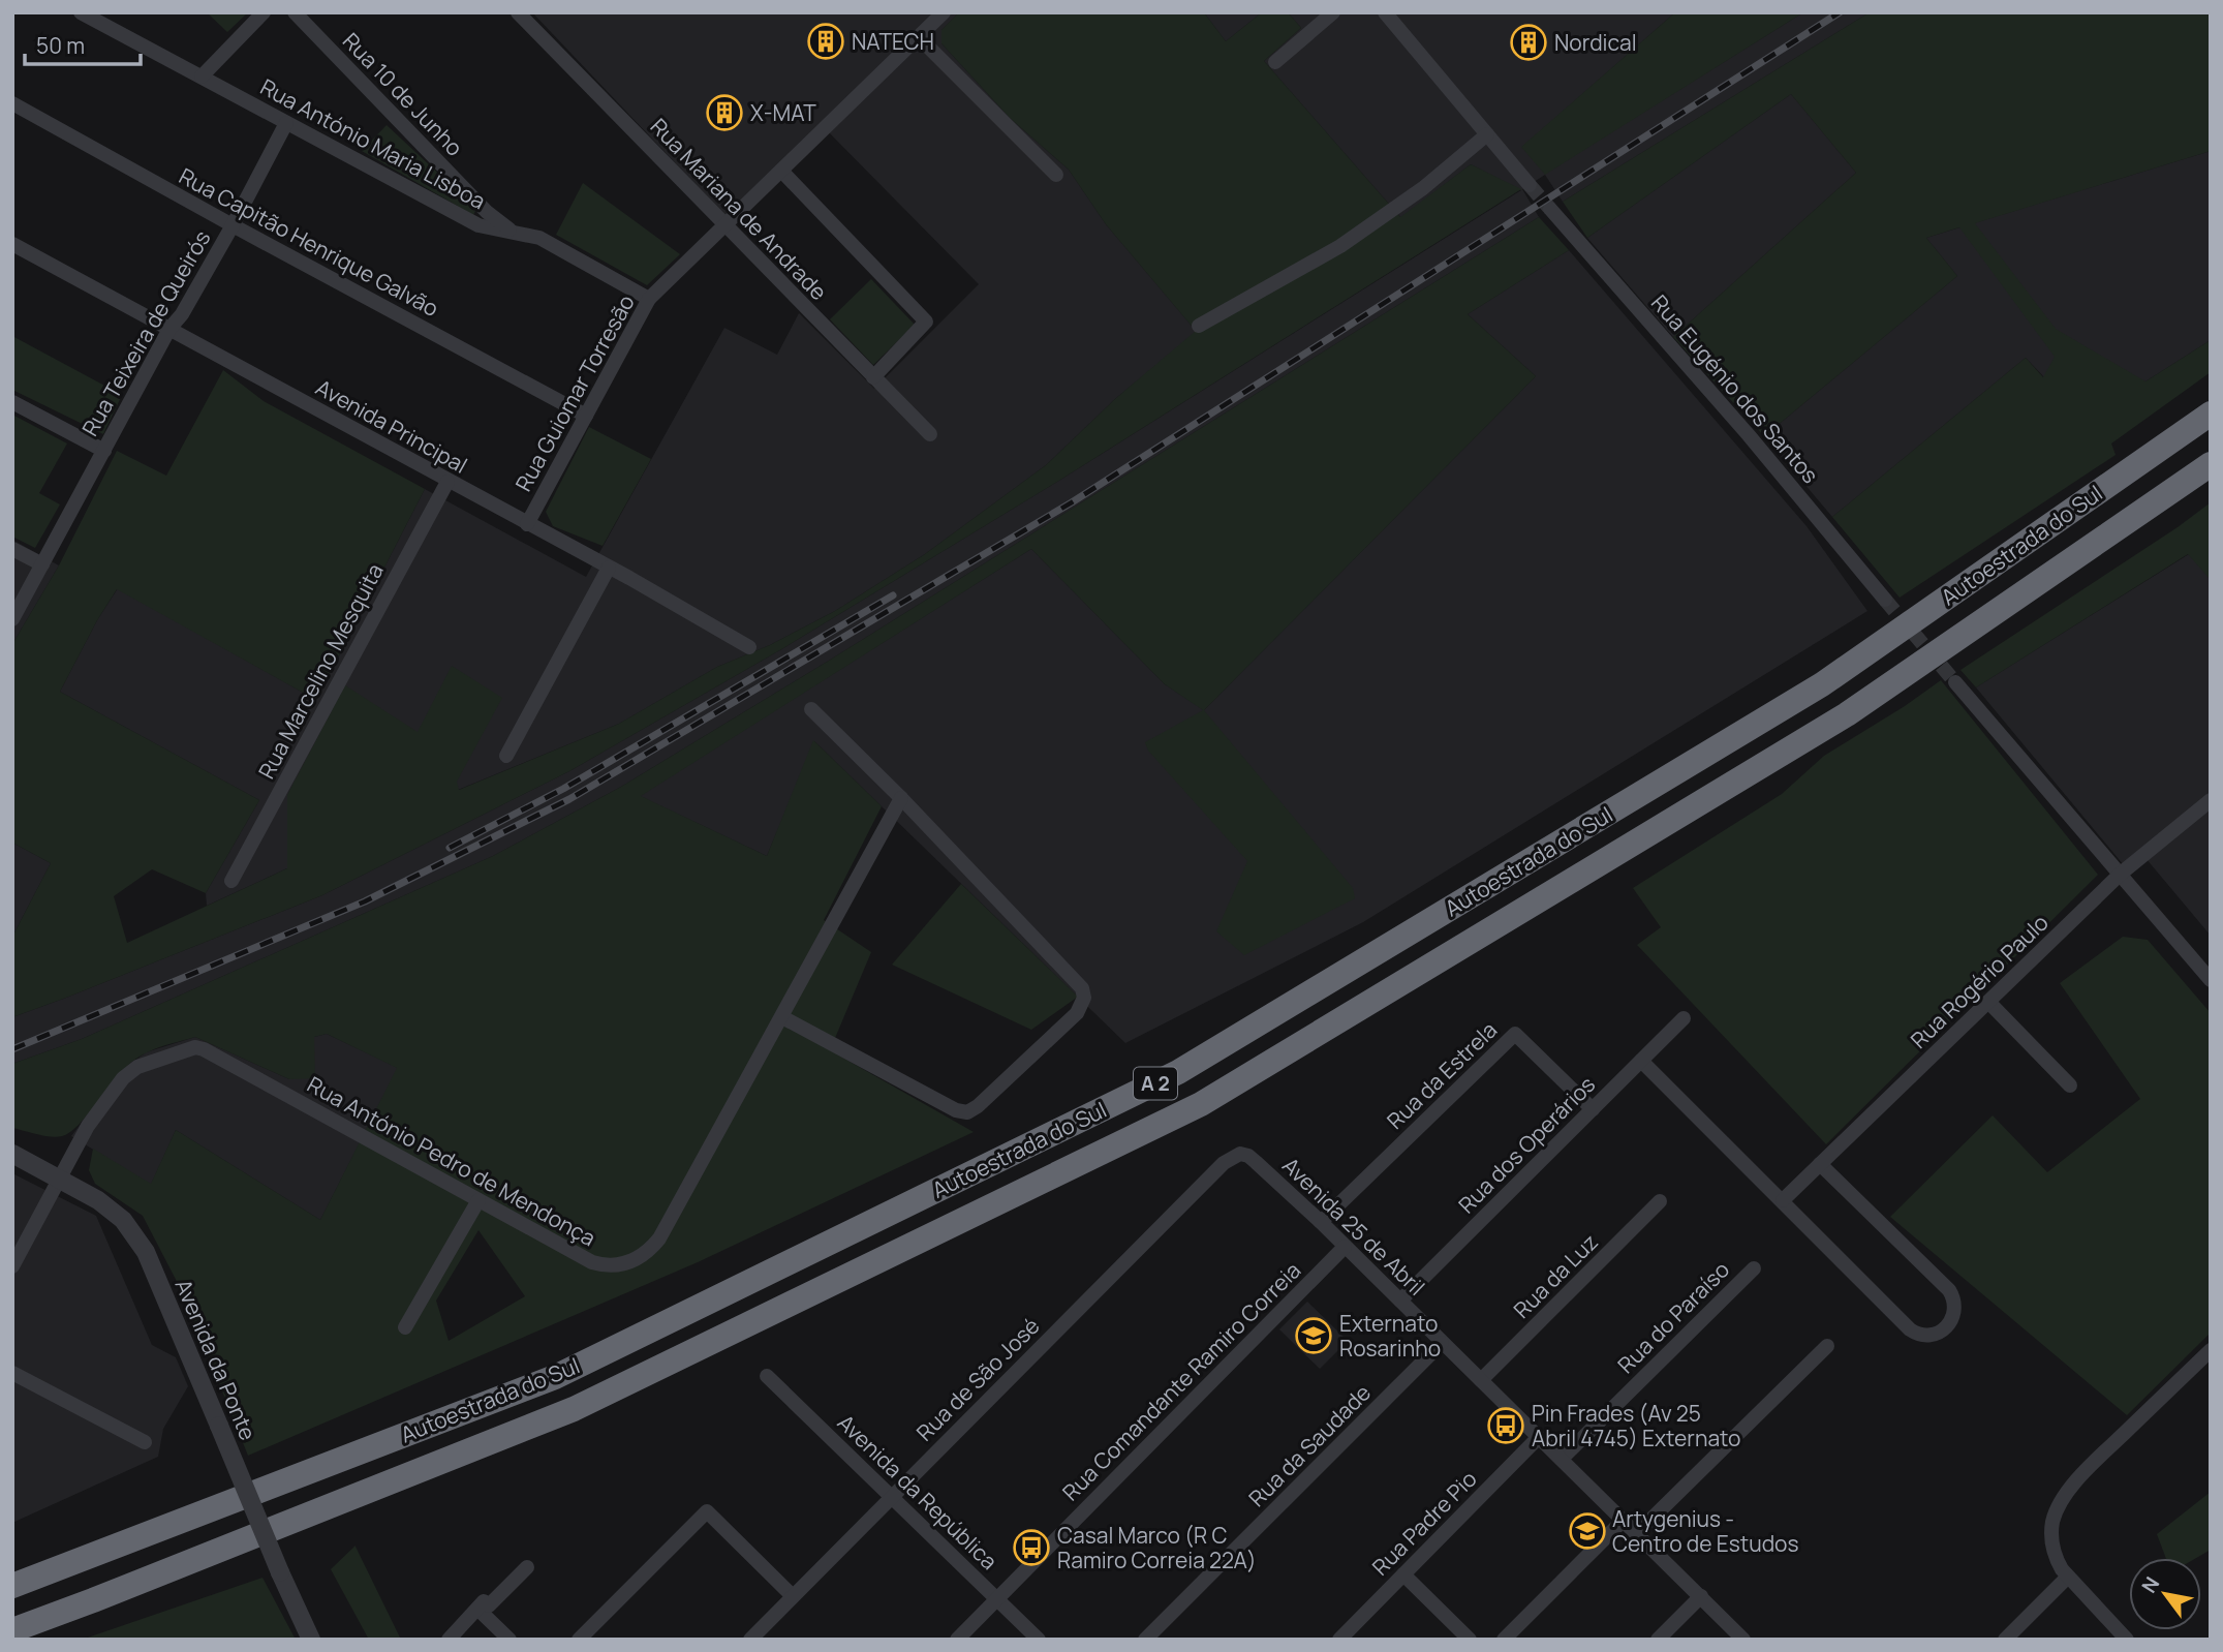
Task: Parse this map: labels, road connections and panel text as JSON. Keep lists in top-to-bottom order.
{
  "streets": {
    "highway": ["Autoestrada do Sul", "A 2"],
    "street": [
      "Rua 10 de Junho",
      "Rua António Maria Lisboa",
      "Rua Mariana de Andrade",
      "Rua Capitão Henrique Galvão",
      "Rua Teixeira de Queirós",
      "Rua Eugénio dos Santos",
      "Rua Guiomar Torresão",
      "Avenida Principal",
      "Rua Marcelino Mesquita",
      "Rua Rogério Paulo",
      "Rua da Estrela",
      "Rua dos Operários",
      "Rua António Pedro de Mendonça",
      "Avenida 25 de Abril",
      "Rua da Luz",
      "Rua do Paraíso",
      "Avenida da Ponte",
      "Rua de São José",
      "Rua Comandante Ramiro Correia",
      "Rua da Saudade",
      "Avenida da República",
      "Rua Padre Pio"
    ]
  },
  "crossings": [
    ["Rua 10 de Junho", "Rua António Maria Lisboa"],
    ["Rua António Maria Lisboa", "Rua Teixeira de Queirós"],
    ["Rua António Maria Lisboa", "Rua Guiomar Torresão"],
    ["Rua Mariana de Andrade", "Rua Guiomar Torresão"],
    ["Rua Capitão Henrique Galvão", "Rua Teixeira de Queirós"],
    ["Rua Capitão Henrique Galvão", "Rua Guiomar Torresão"],
    ["Rua Teixeira de Queirós", "Avenida Principal"],
    ["Rua Guiomar Torresão", "Avenida Principal"],
    ["Avenida Principal", "Rua Marcelino Mesquita"],
    ["Rua da Estrela", "Rua dos Operários"],
    ["Rua da Estrela", "Avenida 25 de Abril"],
    ["Rua dos Operários", "Avenida 25 de Abril"],
    ["Rua António Pedro de Mendonça", "Avenida da Ponte"],
    ["Avenida 25 de Abril", "Rua da Luz"],
    ["Avenida 25 de Abril", "Rua do Paraíso"],
    ["Avenida 25 de Abril", "Rua de São José"],
    ["Avenida 25 de Abril", "Rua Comandante Ramiro Correia"],
    ["Avenida 25 de Abril", "Rua da Saudade"],
    ["Avenida 25 de Abril", "Rua Padre Pio"],
    ["Rua de São José", "Avenida da República"],
    ["Rua Comandante Ramiro Correia", "Avenida da República"]
  ],
  "places": {
    "building": ["NATECH", "Nordical", "X-MAT"],
    "school or university": ["Externato Rosarinho", "Artygenius - Centro de Estudos"],
    "bus stop": ["Pin Frades (Av 25 Abril 4745) Externato", "Casal Marco (R C Ramiro Correia 22A)"]
  },
  "scale_bar": "50 m",
  "north": "top left"
}
